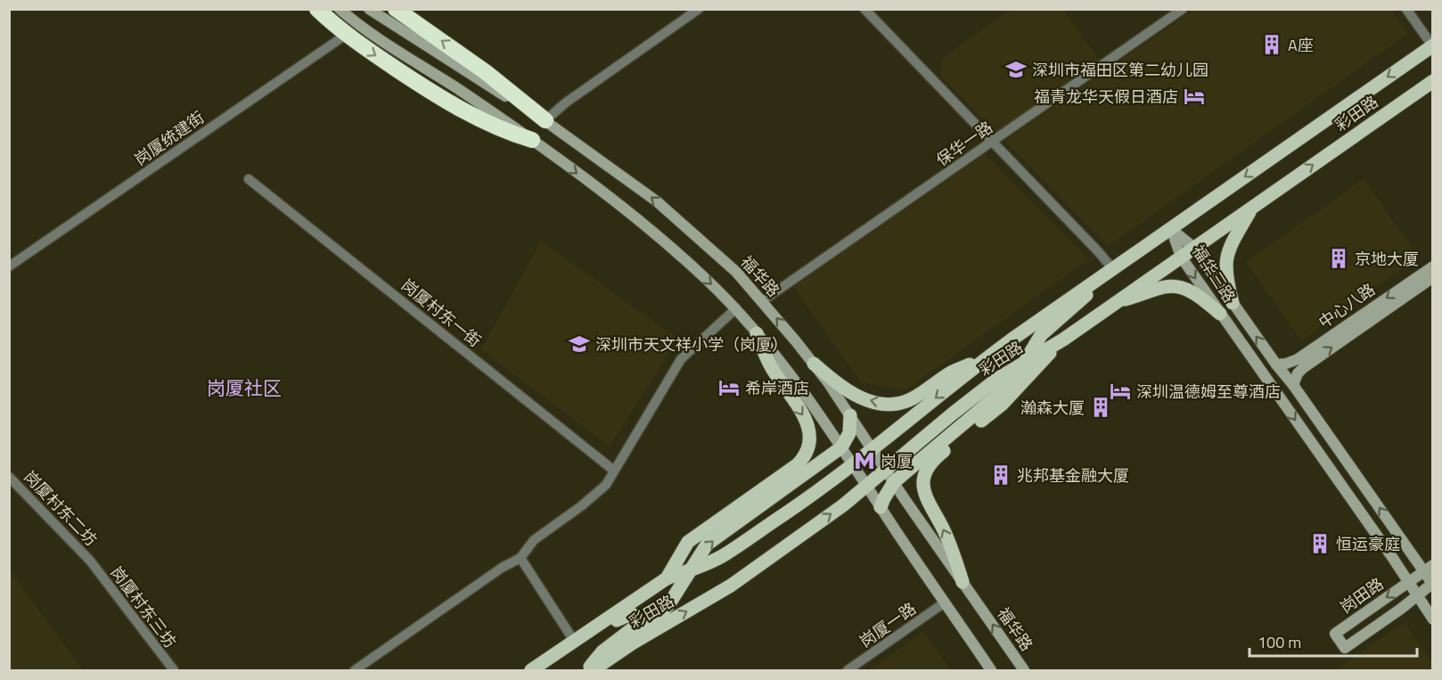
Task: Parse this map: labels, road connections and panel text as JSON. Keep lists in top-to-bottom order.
{
  "streets": {
    "main road": [
      "彩田路",
      "福华三路",
      "福华路",
      "中心八路",
      "岗田路"
    ],
    "street": [
      "岗厦统建街",
      "保华一路",
      "岗厦村东一街",
      "岗厦村东二坊",
      "岗厦村东三坊",
      "岗厦一路"
    ]
  },
  "crossings": [
    ["彩田路", "福华三路"],
    ["彩田路", "福华路"],
    ["保华一路", "福华路"],
    ["福华三路", "中心八路"],
    ["福华三路", "岗田路"],
    ["岗厦村东二坊", "岗厦村东三坊"]
  ],
  "districts": ["岗厦社区"],
  "places": {
    "building": [
      "A座",
      "京地大厦",
      "瀚森大厦",
      "兆邦基金融大厦",
      "恒运豪庭"
    ],
    "school or university": ["深圳市福田区第二幼儿园", "深圳市天文祥小学（岗厦）"],
    "hotel": ["福青龙华天假日酒店", "希岸酒店", "深圳温德姆至尊酒店"],
    "metro station": ["岗厦"]
  },
  "scale_bar": "100 m"
}
